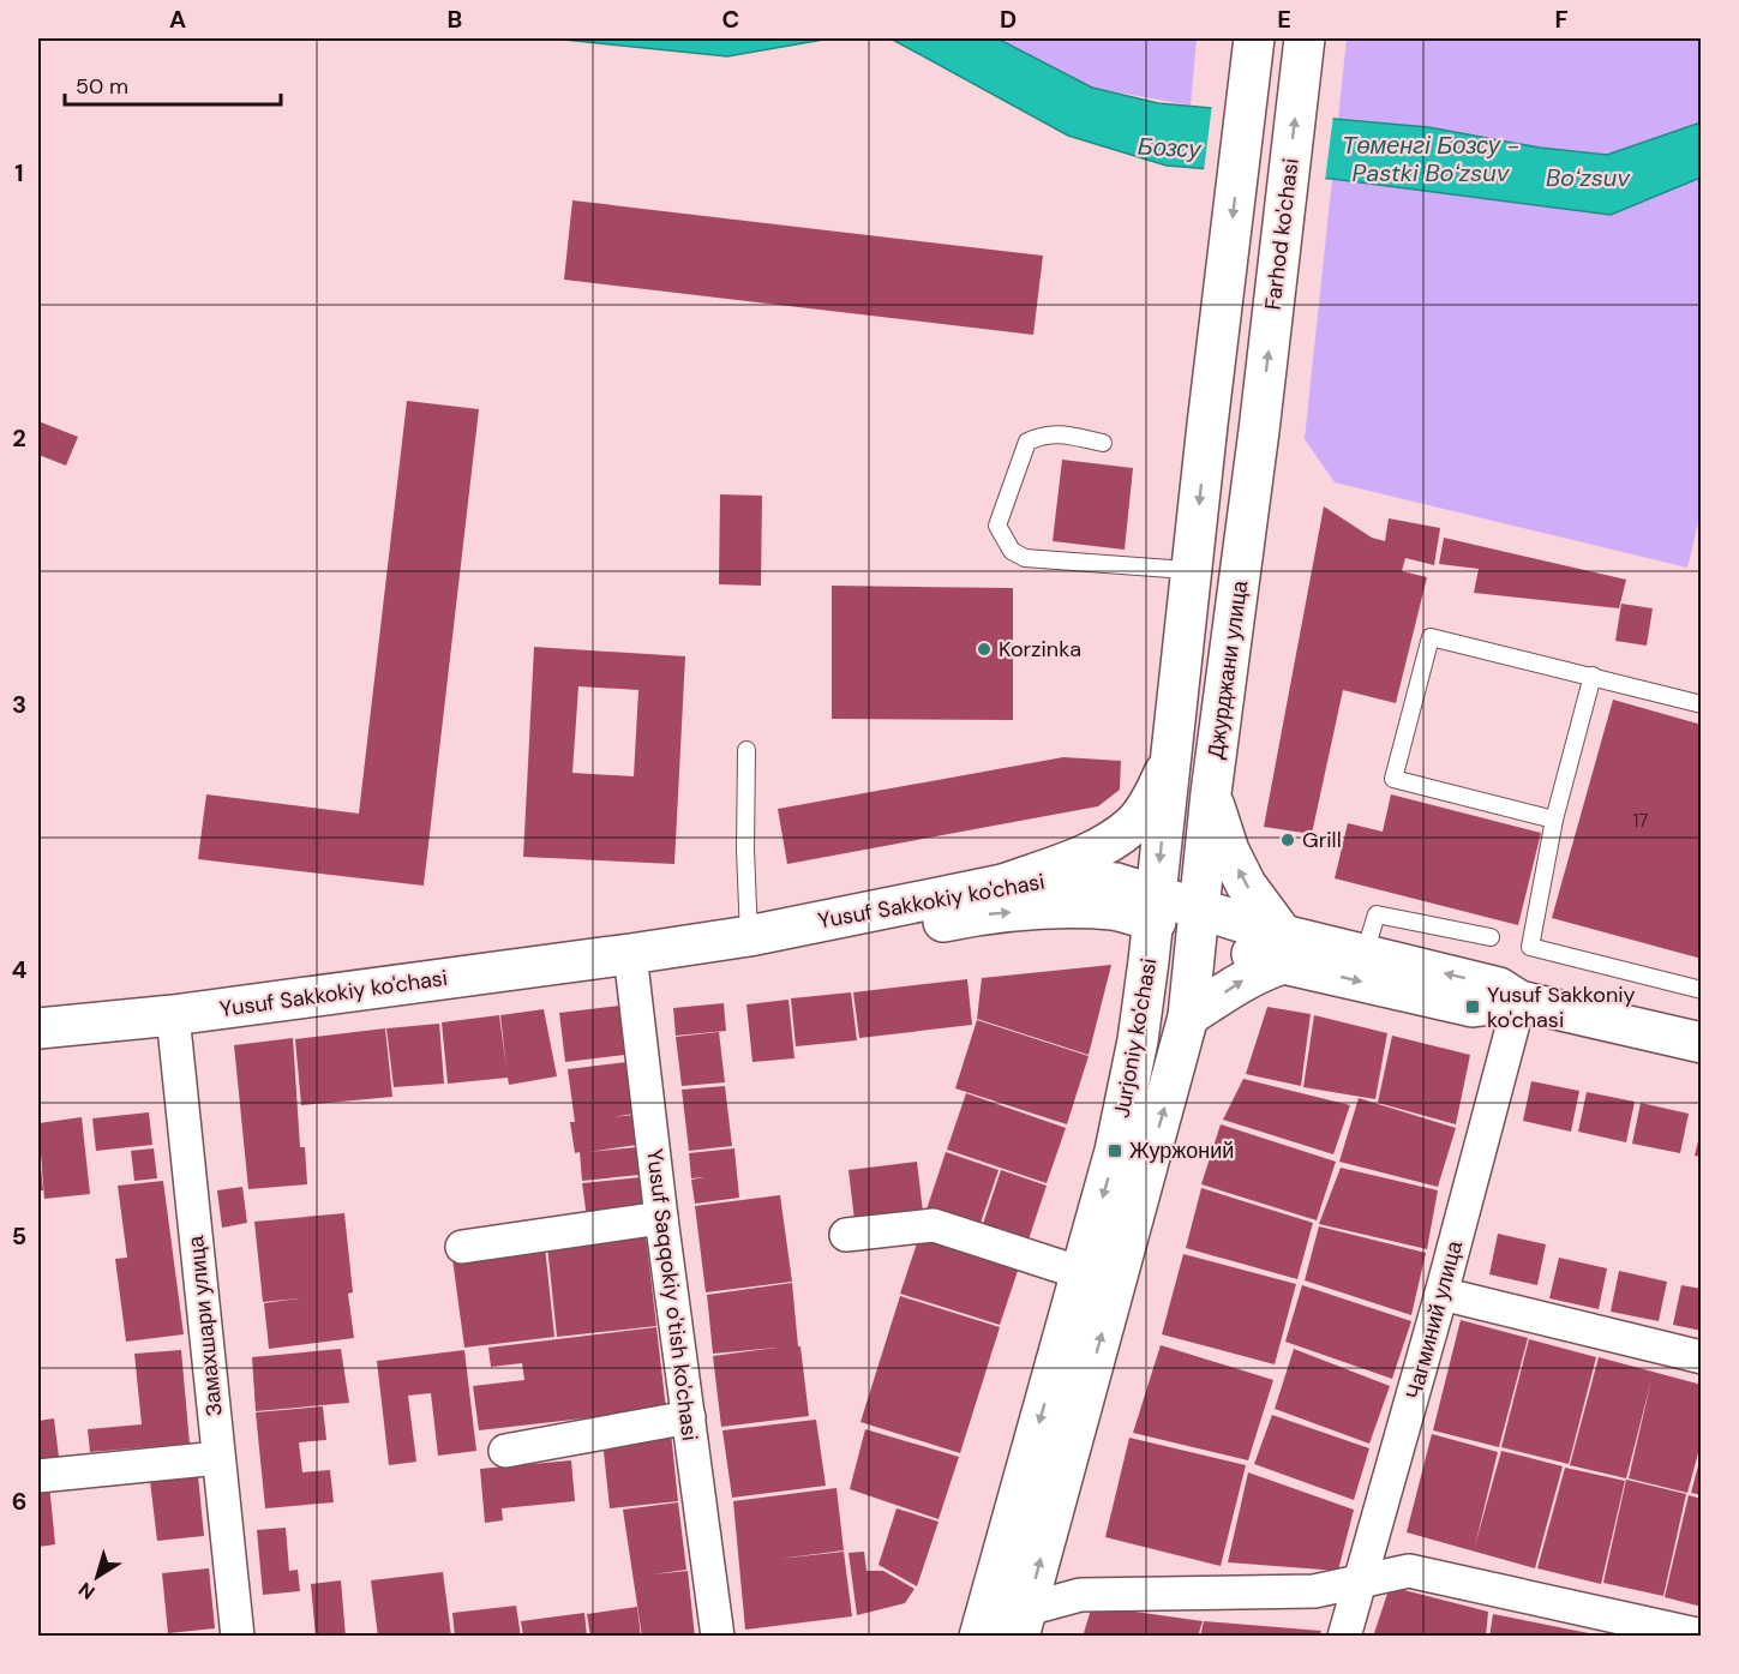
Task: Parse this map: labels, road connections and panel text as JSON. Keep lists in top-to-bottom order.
{
  "streets": {
    "main road": [
      "Farhod ko'chasi",
      "Джурджани улица",
      "Yusuf Sakkokiy ko'chasi",
      "Jurjoniy ko'chasi"
    ],
    "street": ["Yusuf Saqqokiy o'tish ko'chasi", "Чагминий улица", "Замахшари улица"]
  },
  "crossings": [
    ["Farhod ko'chasi", "Джурджани улица"],
    ["Джурджани улица", "Yusuf Sakkokiy ko'chasi"],
    ["Джурджани улица", "Jurjoniy ko'chasi"],
    ["Yusuf Sakkokiy ko'chasi", "Jurjoniy ko'chasi"],
    ["Yusuf Sakkokiy ko'chasi", "Yusuf Saqqokiy o'tish ko'chasi"],
    ["Yusuf Sakkokiy ko'chasi", "Чагминий улица"],
    ["Yusuf Sakkokiy ko'chasi", "Замахшари улица"]
  ],
  "one_way": ["Farhod ko'chasi"],
  "water": ["Төменгі Бозсу - Pastki Boʻzsuv", "Бозсу", "Boʻzsuv"],
  "places": {
    "other": ["Korzinka", "Grill"],
    "transit": ["Yusuf Sakkoniy ko'chasi", "Журжоний"]
  },
  "house_numbers": ["17"],
  "scale_bar": "50 m",
  "north": "bottom left",
  "grid": {
    "columns": [
      "A",
      "B",
      "C",
      "D",
      "E",
      "F"
    ],
    "rows": [
      "1",
      "2",
      "3",
      "4",
      "5",
      "6"
    ]
  }
}
